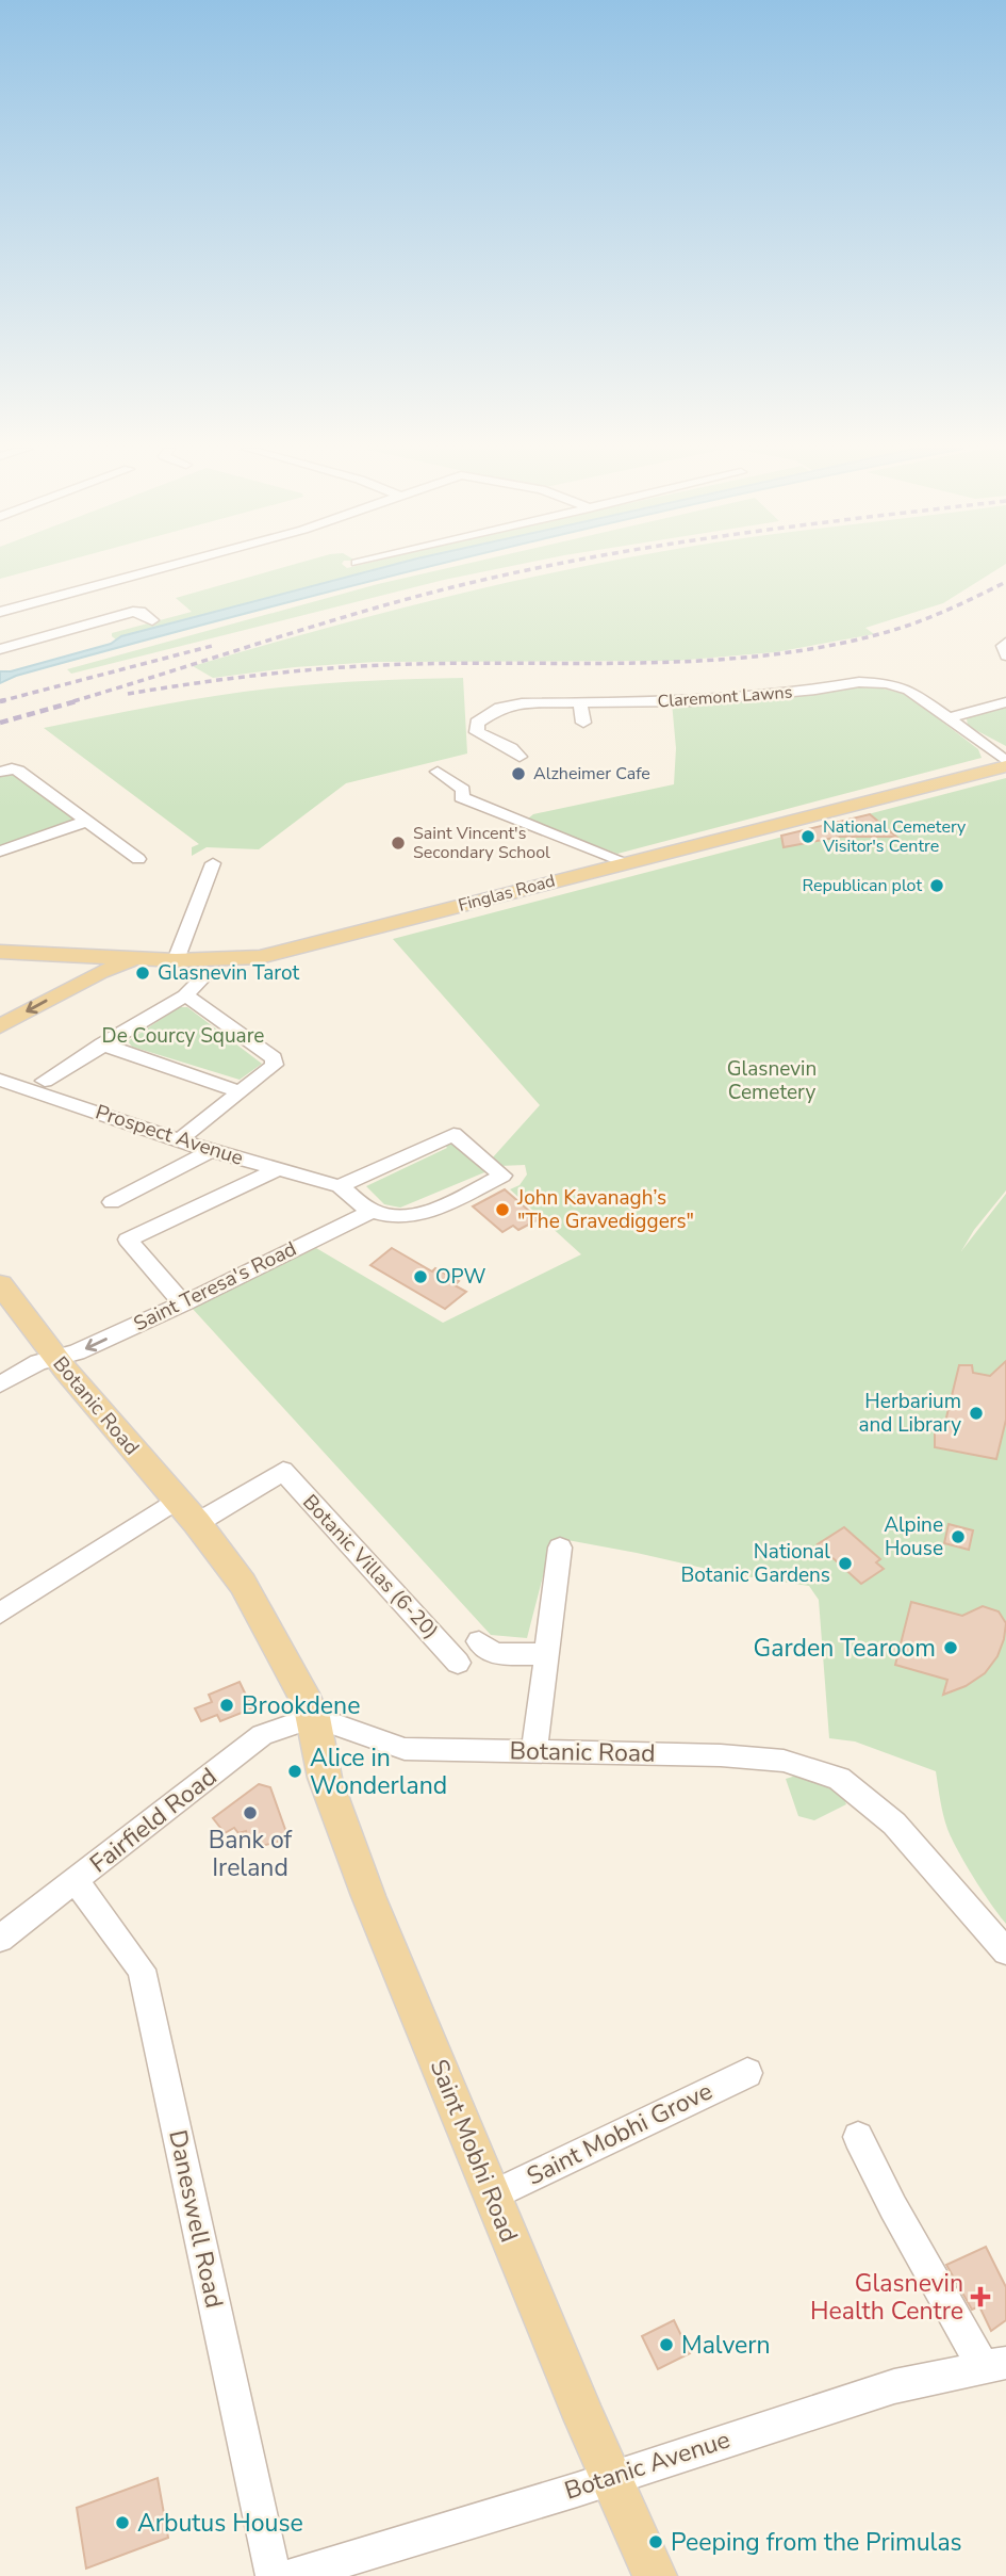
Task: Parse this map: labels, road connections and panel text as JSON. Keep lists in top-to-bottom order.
{
  "streets": {
    "main road": ["Finglas Road", "Botanic Road", "Saint Mobhi Road"],
    "street": [
      "Claremont Lawns",
      "Prospect Avenue",
      "Saint Teresa's Road",
      "Botanic Villas (6-20)",
      "Fairfield Road",
      "Saint Mobhi Grove",
      "Daneswell Road",
      "Botanic Avenue"
    ]
  },
  "crossings": [
    ["Saint Teresa's Road", "Botanic Road"],
    ["Botanic Road", "Botanic Villas (6-20)"],
    ["Botanic Road", "Fairfield Road"],
    ["Botanic Road", "Saint Mobhi Road"],
    ["Fairfield Road", "Saint Mobhi Road"],
    ["Fairfield Road", "Daneswell Road"],
    ["Saint Mobhi Grove", "Saint Mobhi Road"],
    ["Saint Mobhi Road", "Botanic Avenue"]
  ],
  "parks": ["De Courcy Square", "Glasnevin Cemetery"],
  "places": {
    "other": [
      "Alzheimer Cafe",
      "National Cemetery Visitor's Centre",
      "Saint Vincent's Secondary School",
      "Republican plot",
      "Glasnevin Tarot",
      "John Kavanagh’s \"The Gravediggers\"",
      "OPW",
      "Herbarium and Library",
      "Alpine House",
      "National Botanic Gardens",
      "Garden Tearoom",
      "Brookdene",
      "Alice in Wonderland",
      "Bank of Ireland",
      "Malvern",
      "Arbutus House",
      "Peeping from the Primulas"
    ],
    "health": ["Glasnevin Health Centre"]
  }
}
